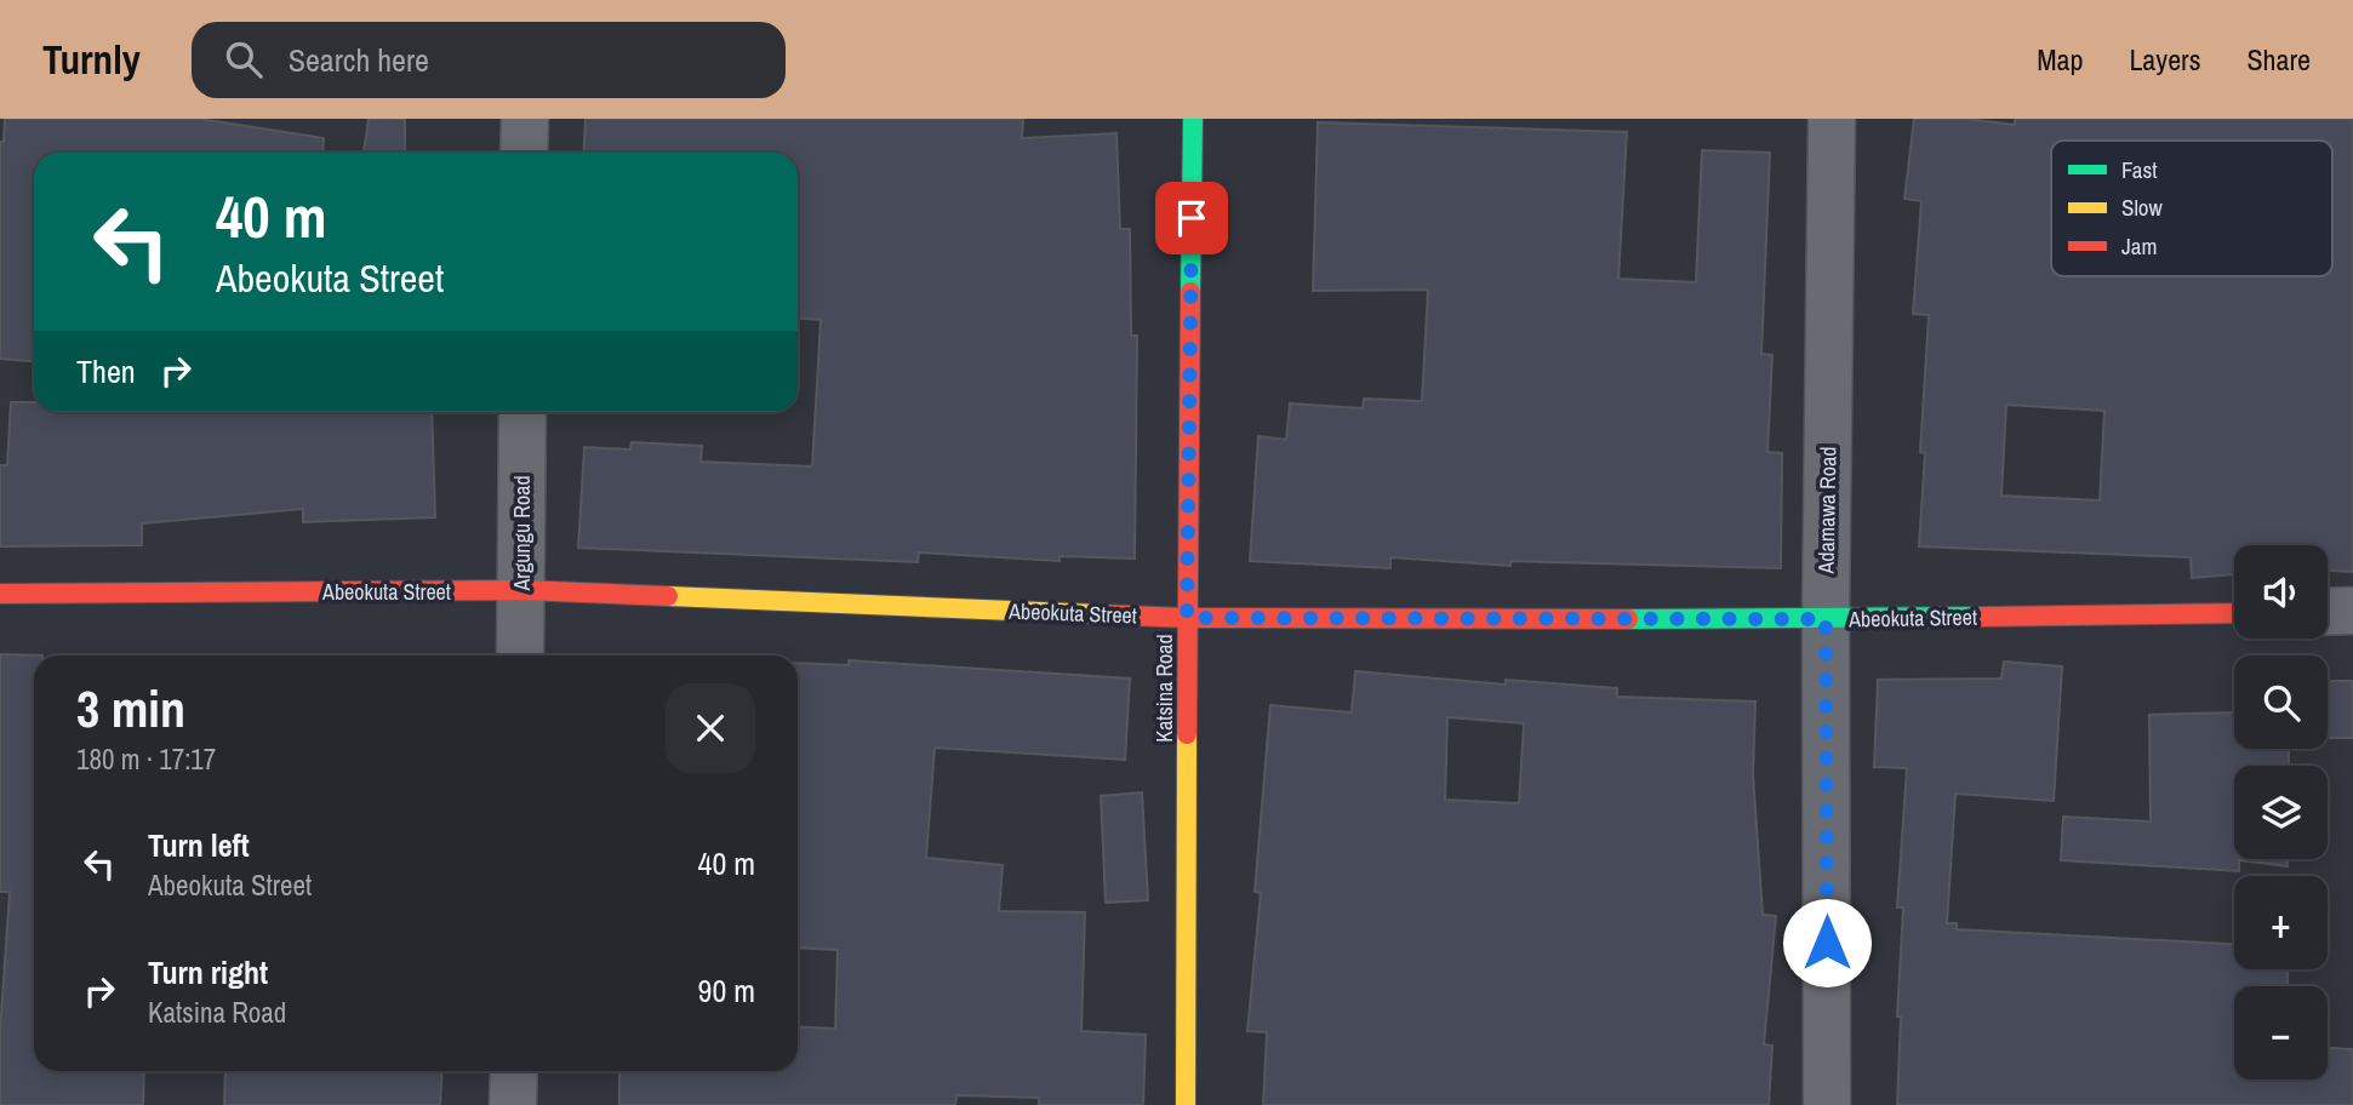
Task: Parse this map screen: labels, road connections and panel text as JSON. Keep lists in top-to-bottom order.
{
  "streets": {
    "street": [
      "Adamawa Road",
      "Argungu Road",
      "Abeokuta Street",
      "Katsina Road"
    ]
  },
  "crossings": [
    ["Adamawa Road", "Abeokuta Street"],
    ["Argungu Road", "Abeokuta Street"],
    ["Abeokuta Street", "Katsina Road"]
  ],
  "legend": ["Fast", "Slow", "Jam"],
  "page": {
    "header": "Turnly",
    "search": "Search here",
    "nav": ["Map", "Layers", "Share"],
    "turn": ["40 m", "Abeokuta Street"],
    "then": "Then",
    "map_buttons": ["+", "−"],
    "heading": ["3 min", "180 m · 17:17"],
    "list": [
      {
        "name": "Turn left",
        "note": "Abeokuta Street",
        "value": "40 m"
      },
      {
        "name": "Turn right",
        "note": "Katsina Road",
        "value": "90 m"
      }
    ]
  }
}
